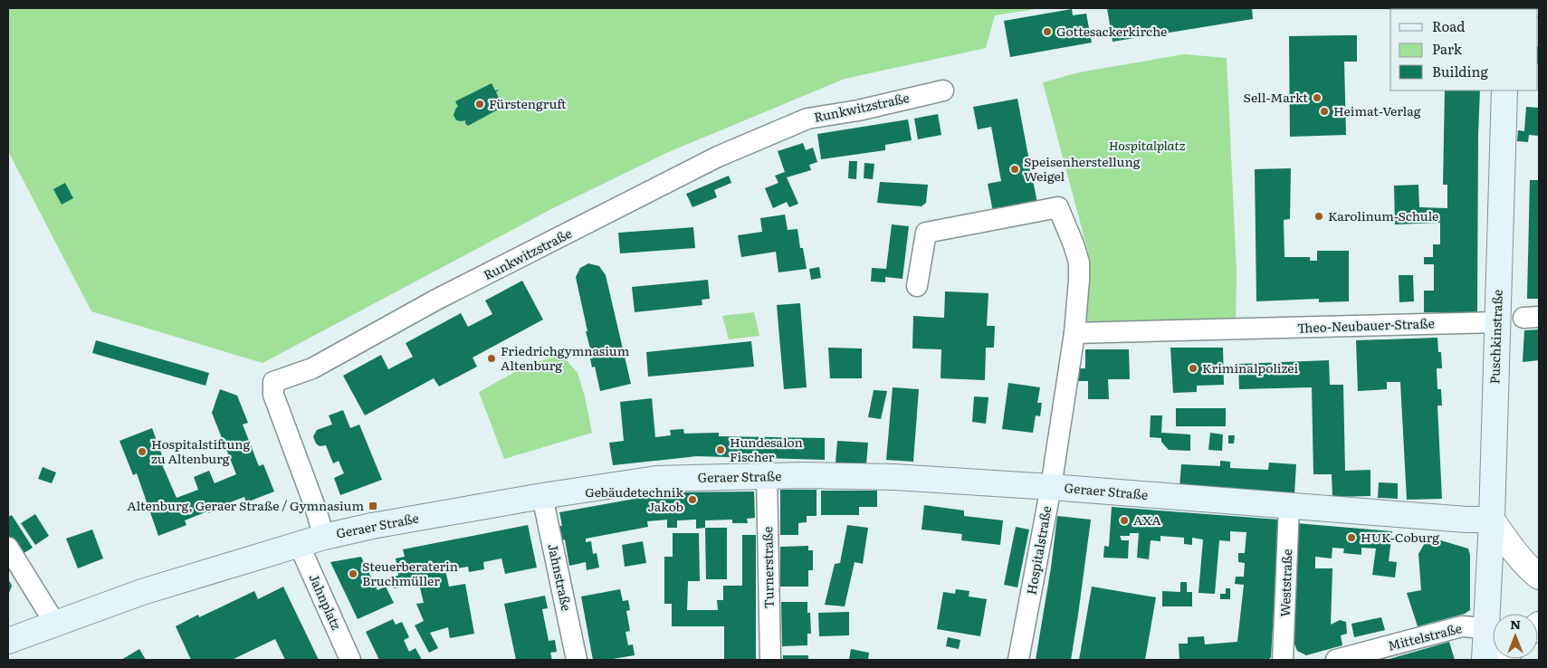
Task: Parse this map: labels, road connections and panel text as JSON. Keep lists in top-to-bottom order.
{
  "streets": {
    "main road": ["Puschkinstraße", "Geraer Straße"],
    "street": [
      "Runkwitzstraße",
      "Theo-Neubauer-Straße",
      "Hospitalstraße",
      "Turnerstraße",
      "Jahnstraße",
      "Weststraße",
      "Jahnplatz",
      "Mittelstraße"
    ]
  },
  "crossings": [
    ["Runkwitzstraße", "Geraer Straße"],
    ["Theo-Neubauer-Straße", "Puschkinstraße"],
    ["Theo-Neubauer-Straße", "Hospitalstraße"],
    ["Puschkinstraße", "Geraer Straße"],
    ["Puschkinstraße", "Mittelstraße"],
    ["Geraer Straße", "Hospitalstraße"],
    ["Geraer Straße", "Turnerstraße"],
    ["Geraer Straße", "Jahnstraße"],
    ["Geraer Straße", "Weststraße"],
    ["Geraer Straße", "Jahnplatz"]
  ],
  "parks": ["Hospitalplatz"],
  "places": {
    "other": [
      "Gottesackerkirche",
      "Sell-Markt",
      "Fürstengruft",
      "Heimat-Verlag",
      "Speisenherstellung Weigel",
      "Karolinum-Schule",
      "Friedrichgymnasium Altenburg",
      "Kriminalpolizei",
      "Hundesalon Fischer",
      "Hospitalstiftung zu Altenburg",
      "Gebäudetechnik Jakob",
      "AXA",
      "HUK-Coburg",
      "Steuerberaterin Bruchmüller"
    ],
    "transit": ["Altenburg, Geraer Straße / Gymnasium"]
  },
  "legend": ["Road", "Park", "Building"],
  "north": "top"
}
